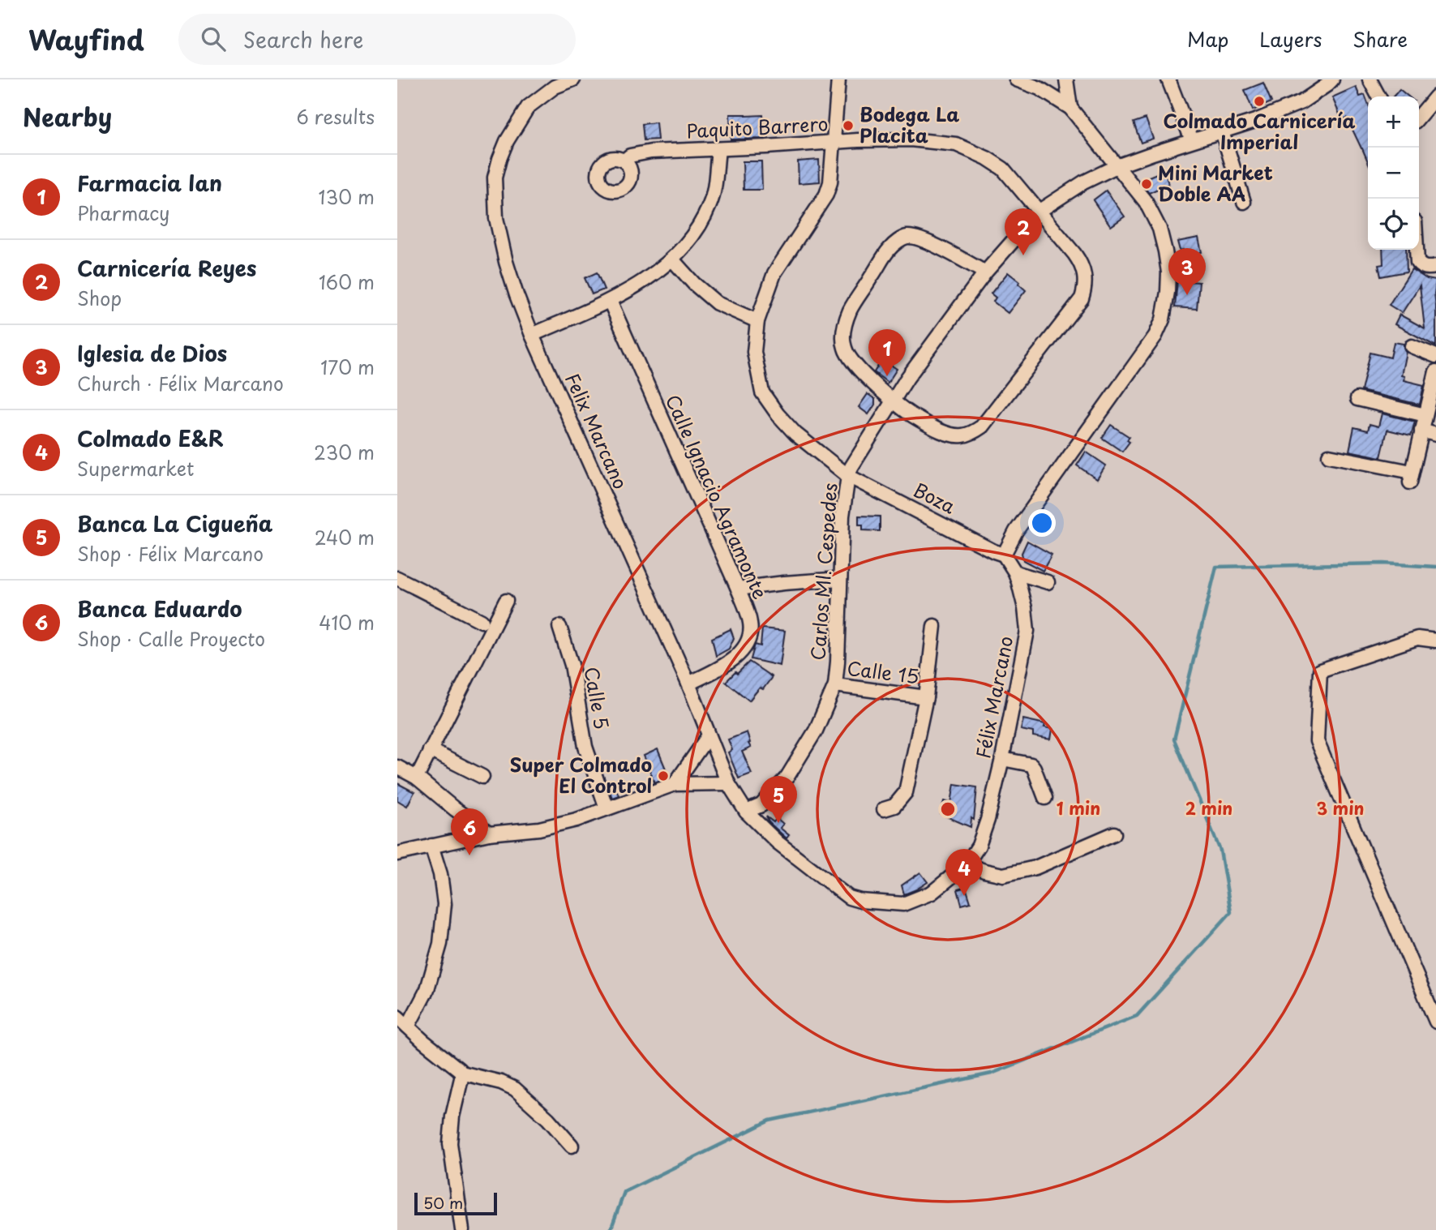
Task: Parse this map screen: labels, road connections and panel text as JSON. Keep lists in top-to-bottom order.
{
  "streets": {
    "street": [
      "Paquito Barrero",
      "Felix Marcano",
      "Calle Ignacio Agramonte",
      "Boza",
      "Carlos Ml. Cespedes",
      "Calle 15",
      "Félix Marcano",
      "Calle 5"
    ]
  },
  "crossings": [
    ["Paquito Barrero", "Boza"],
    ["Paquito Barrero", "Carlos Ml. Cespedes"],
    ["Felix Marcano", "Calle Ignacio Agramonte"],
    ["Felix Marcano", "Carlos Ml. Cespedes"],
    ["Felix Marcano", "Félix Marcano"],
    ["Boza", "Carlos Ml. Cespedes"],
    ["Boza", "Félix Marcano"],
    ["Carlos Ml. Cespedes", "Calle 15"],
    ["Carlos Ml. Cespedes", "Félix Marcano"]
  ],
  "places": [
    "Colmado Carnicería Imperial",
    "Bodega La Placita",
    "Mini Market Doble AA",
    "Super Colmado El Control"
  ],
  "scale_bar": "50 m",
  "page": {
    "header": "Wayfind",
    "search": "Search here",
    "nav": ["Map", "Layers", "Share"],
    "heading": ["Nearby", "6 results"],
    "map_buttons": ["+", "−"],
    "list": [
      {
        "mark": "1",
        "name": "Farmacia Ian",
        "note": "Pharmacy",
        "value": "130 m"
      },
      {
        "mark": "2",
        "name": "Carnicería Reyes",
        "note": "Shop",
        "value": "160 m"
      },
      {
        "mark": "3",
        "name": "Iglesia de Dios",
        "note": "Church · Félix Marcano",
        "value": "170 m"
      },
      {
        "mark": "4",
        "name": "Colmado E&R",
        "note": "Supermarket",
        "value": "230 m"
      },
      {
        "mark": "5",
        "name": "Banca La Cigueña",
        "note": "Shop · Félix Marcano",
        "value": "240 m"
      },
      {
        "mark": "6",
        "name": "Banca Eduardo",
        "note": "Shop · Calle Proyecto",
        "value": "410 m"
      }
    ],
    "pins": [
      "2",
      "3",
      "1",
      "5",
      "6",
      "4"
    ],
    "scale": "50 m"
  },
  "rings": ["1 min", "2 min", "3 min"]
}
